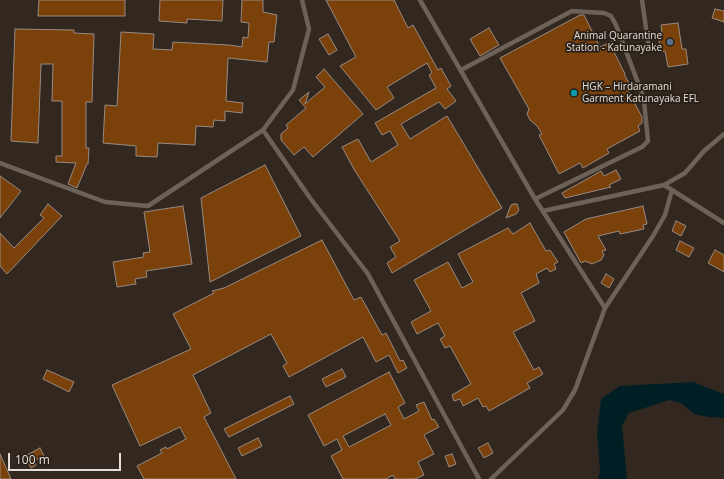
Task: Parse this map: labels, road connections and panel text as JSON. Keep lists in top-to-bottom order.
{
  "places": ["Animal Quarantine Station - Katunayake", "HGK – Hirdaramani Garment Katunayaka EFL"],
  "scale_bar": "100 m"
}
